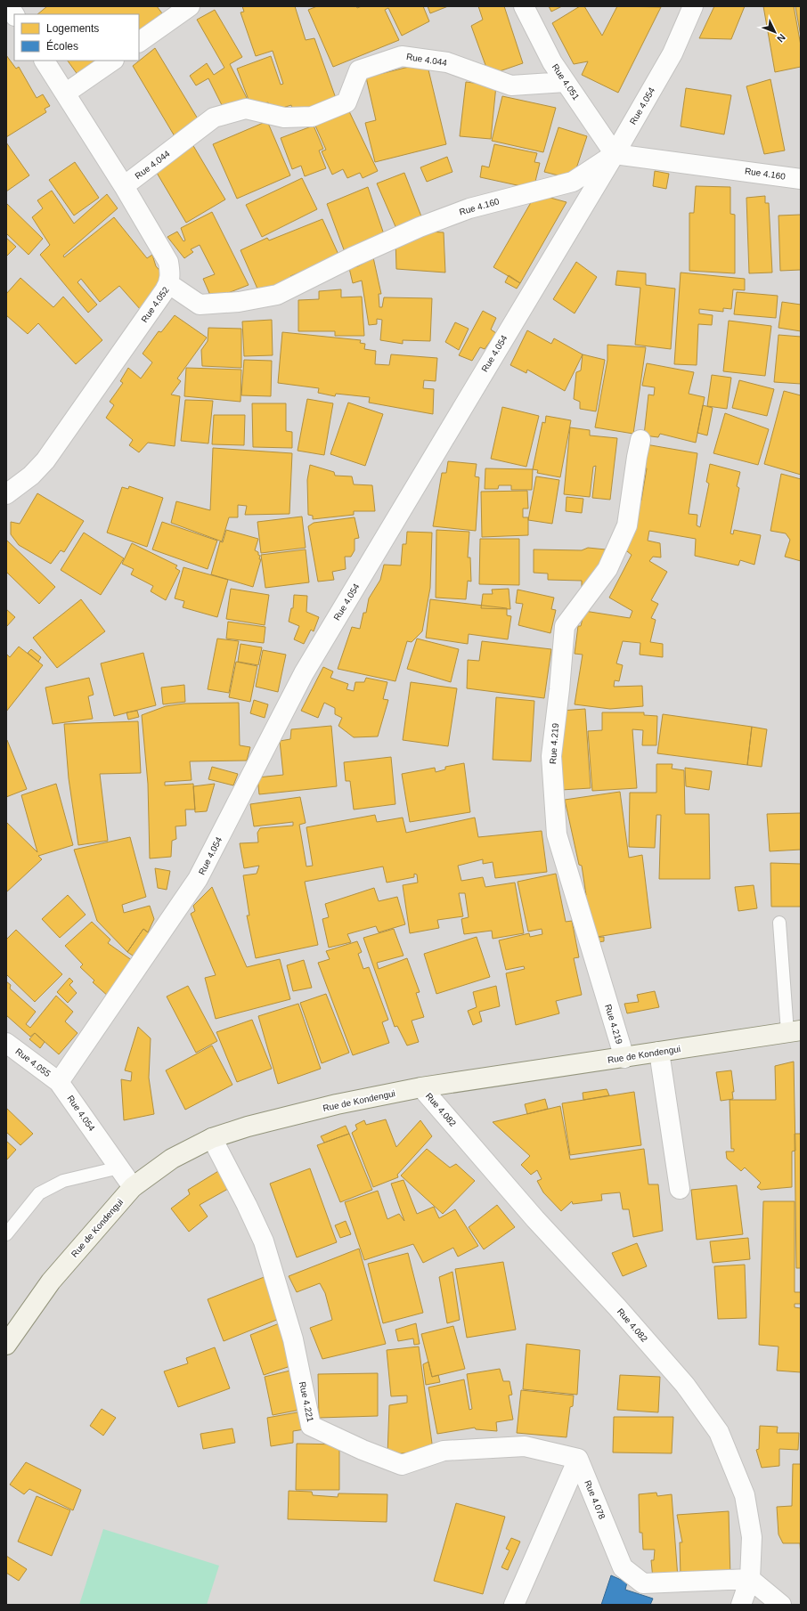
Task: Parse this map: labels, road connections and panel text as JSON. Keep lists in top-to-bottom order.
{
  "streets": {
    "main road": ["Rue de Kondengui"],
    "street": [
      "Rue 4.044",
      "Rue 4.051",
      "Rue 4.054",
      "Rue 4.160",
      "Rue 4.052",
      "Rue 4.219",
      "Rue 4.055",
      "Rue 4.082",
      "Rue 4.221",
      "Rue 4.078"
    ]
  },
  "crossings": [
    ["Rue 4.044", "Rue 4.051"],
    ["Rue 4.044", "Rue 4.052"],
    ["Rue 4.051", "Rue 4.054"],
    ["Rue 4.051", "Rue 4.160"],
    ["Rue 4.054", "Rue 4.160"],
    ["Rue 4.054", "Rue de Kondengui"],
    ["Rue 4.054", "Rue 4.055"],
    ["Rue 4.160", "Rue 4.052"],
    ["Rue 4.219", "Rue de Kondengui"],
    ["Rue de Kondengui", "Rue 4.082"],
    ["Rue de Kondengui", "Rue 4.221"],
    ["Rue 4.082", "Rue 4.078"],
    ["Rue 4.221", "Rue 4.078"]
  ],
  "legend": ["Logements", "Écoles"],
  "north": "bottom right"
}
